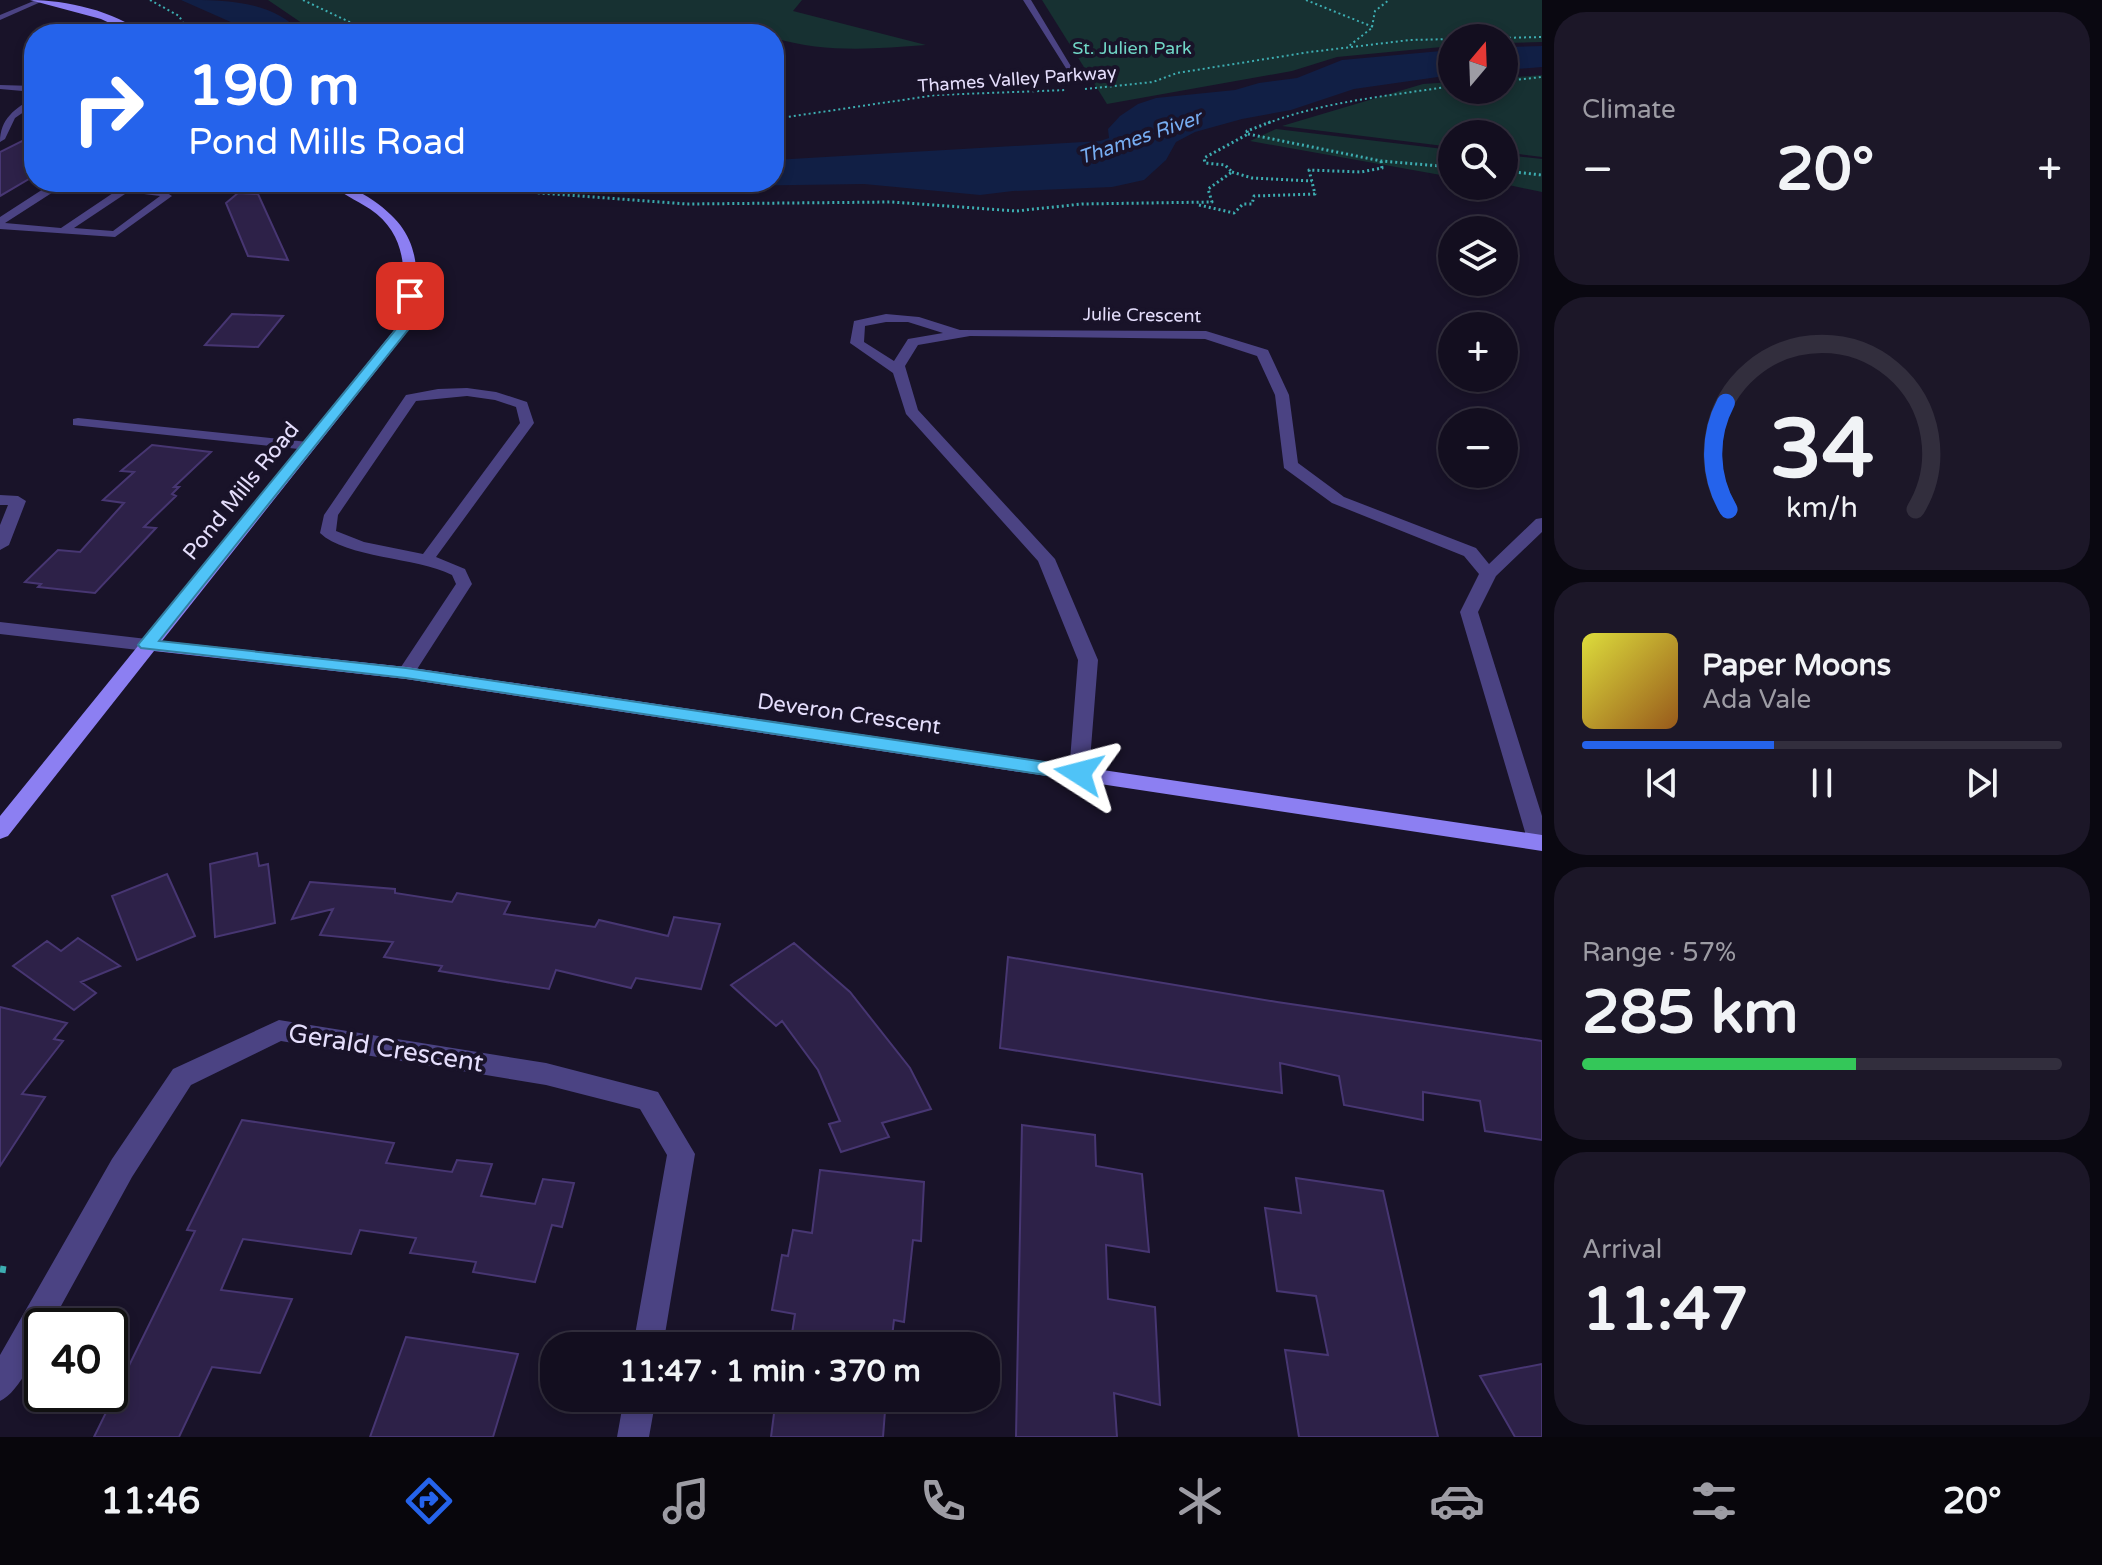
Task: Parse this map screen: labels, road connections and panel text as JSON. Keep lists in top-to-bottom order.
{
  "streets": {
    "main road": ["Pond Mills Road", "Deveron Crescent"],
    "street": ["Julie Crescent", "Gerald Crescent"],
    "path": ["Thames Valley Parkway"]
  },
  "crossings": [
    ["Pond Mills Road", "Deveron Crescent"]
  ],
  "water": ["Thames River"],
  "parks": ["St. Julien Park"],
  "north": "top",
  "page": {
    "tile": [
      "Climate",
      ["Range · 57%", "285 km"],
      ["Arrival", "11:47"]
    ],
    "map_buttons": ["+", "−"],
    "turn": ["190 m", "Pond Mills Road"],
    "heat": ["−", "20°", "+"],
    "song": ["Paper Moons", "Ada Vale"],
    "limit": "40",
    "trip": "11:47 · 1 min · 370 m",
    "tabs": ["11:46", "20°"],
    "gauge": ["34", "km/h"]
  }
}
